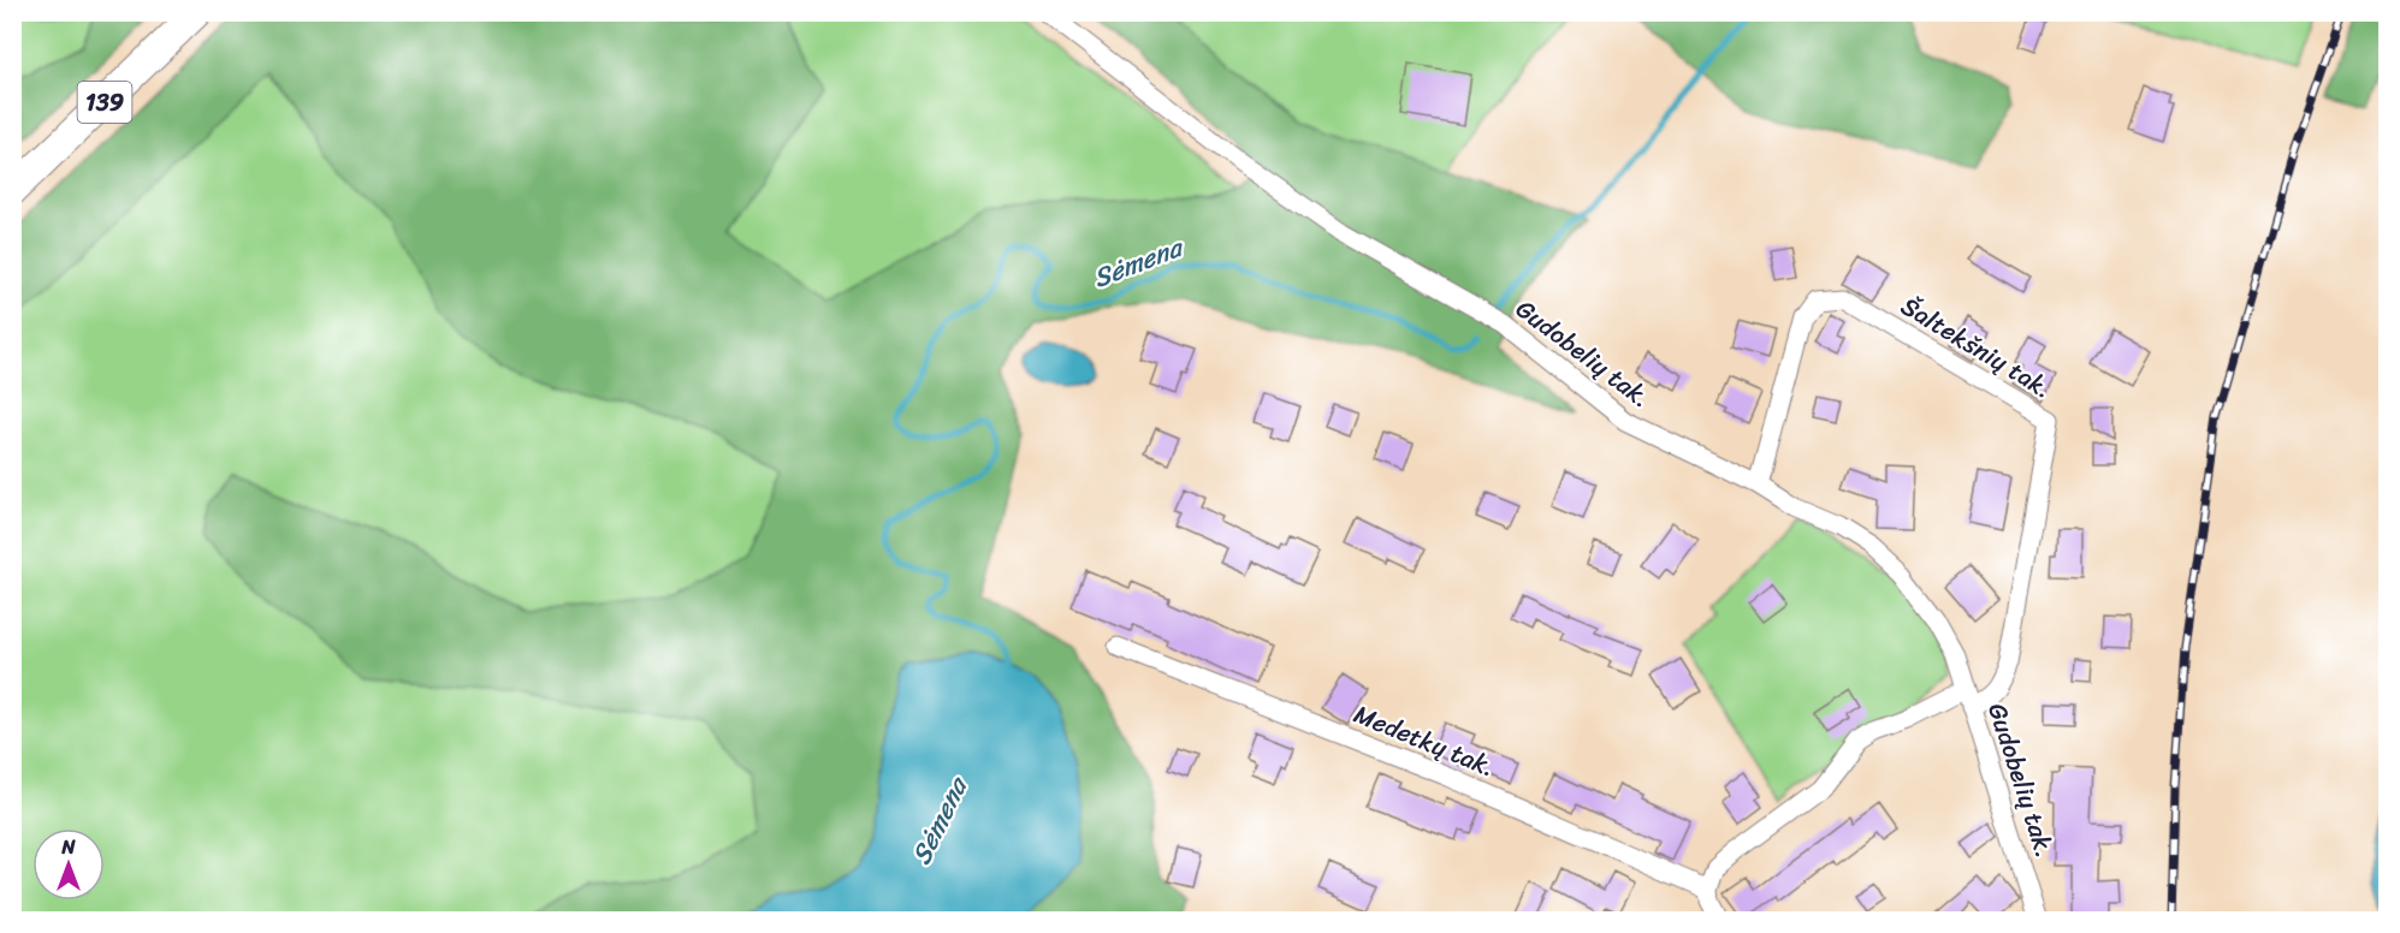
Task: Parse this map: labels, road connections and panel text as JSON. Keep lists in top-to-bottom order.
{
  "streets": {
    "main road": ["139"],
    "street": ["Šaltekšnių tak.", "Gudobelių tak.", "Medetkų tak."]
  },
  "crossings": [
    ["Šaltekšnių tak.", "Gudobelių tak."]
  ],
  "water": ["Sėmena"],
  "north": "top"
}
